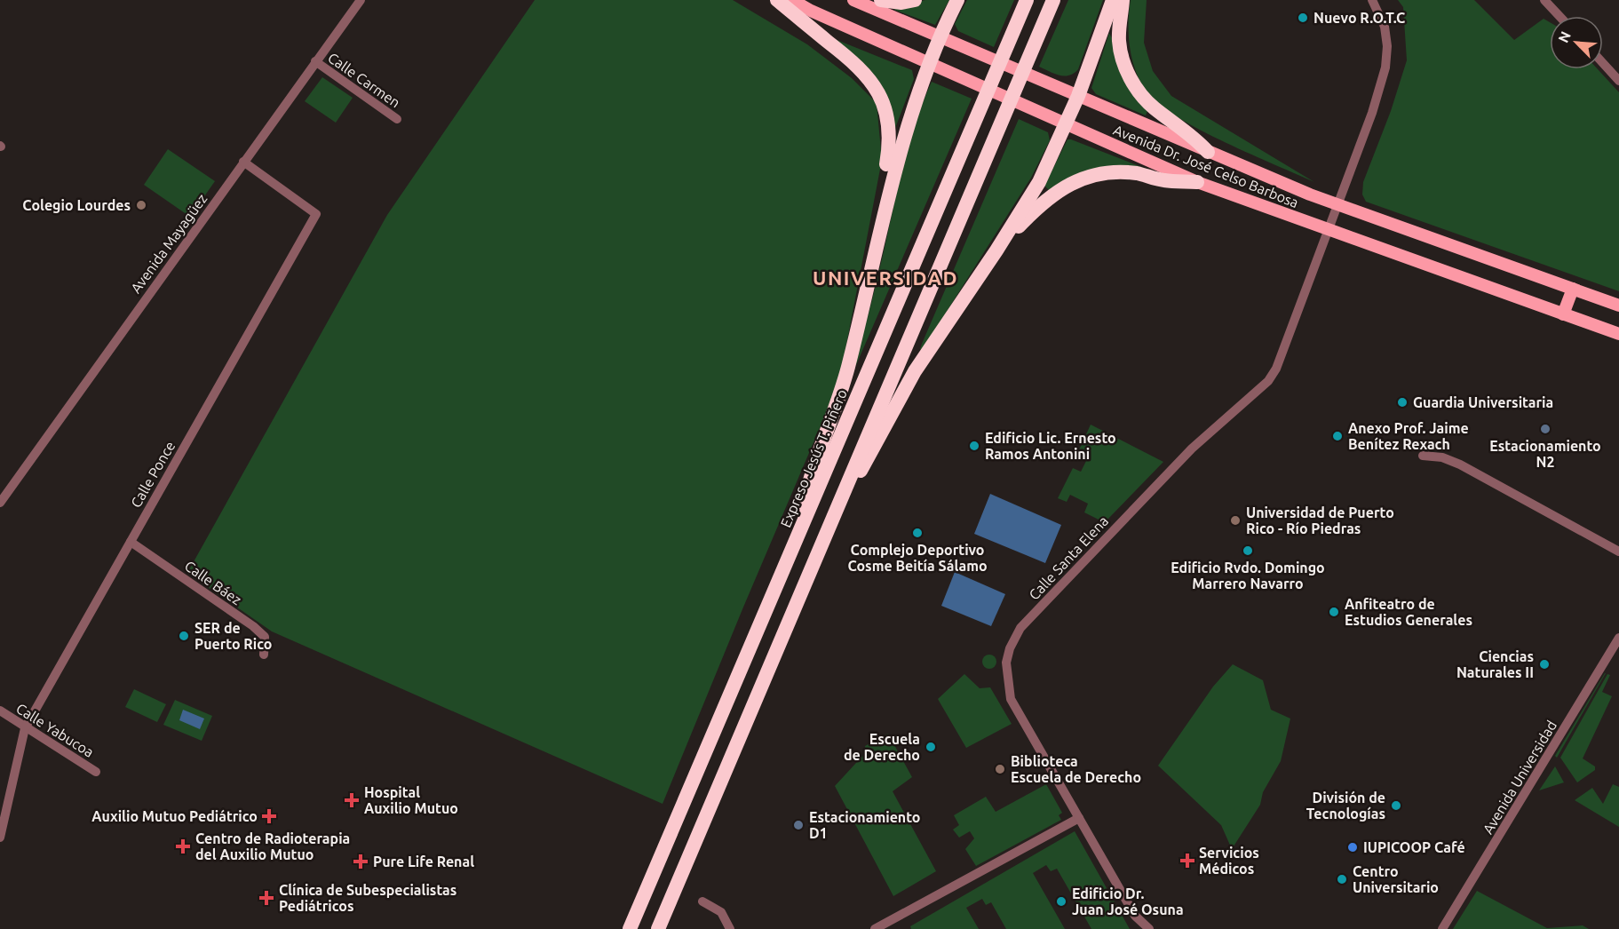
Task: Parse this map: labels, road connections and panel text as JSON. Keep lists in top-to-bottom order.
{
  "streets": {
    "highway": ["Expreso Jesús T. Piñero"],
    "main road": ["Avenida Dr. José Celso Barbosa"],
    "street": [
      "Calle Carmen",
      "Avenida Mayagüez",
      "Calle Ponce",
      "Calle Santa Elena",
      "Calle Báez",
      "Calle Yabucoa",
      "Avenida Universidad"
    ]
  },
  "crossings": [
    ["Calle Carmen", "Avenida Mayagüez"],
    ["Avenida Dr. José Celso Barbosa", "Calle Santa Elena"],
    ["Avenida Mayagüez", "Calle Ponce"],
    ["Calle Ponce", "Calle Báez"],
    ["Calle Ponce", "Calle Yabucoa"]
  ],
  "districts": ["UNIVERSIDAD"],
  "places": {
    "other": [
      "Nuevo R.O.T.C",
      "Colegio Lourdes",
      "Guardia Universitaria",
      "Estacionamiento N2",
      "Anexo Prof. Jaime Benítez Rexach",
      "Edificio Lic. Ernesto Ramos Antonini",
      "Universidad de Puerto Rico - Río Piedras",
      "Complejo Deportivo Cosme Beitía Sálamo",
      "Edificio Rvdo. Domingo Marrero Navarro",
      "Anfiteatro de Estudios Generales",
      "SER de Puerto Rico",
      "Ciencias Naturales II",
      "Escuela de Derecho",
      "Biblioteca Escuela de Derecho",
      "División de Tecnologías",
      "Estacionamiento D1",
      "IUPICOOP Café",
      "Centro Universitario",
      "Edificio Dr. Juan José Osuna"
    ],
    "health": [
      "Hospital Auxilio Mutuo",
      "Auxilio Mutuo Pediátrico",
      "Centro de Radioterapia del Auxilio Mutuo",
      "Servicios Médicos",
      "Pure Life Renal",
      "Clínica de Subespecialistas Pediátricos"
    ]
  },
  "north": "top left"
}
